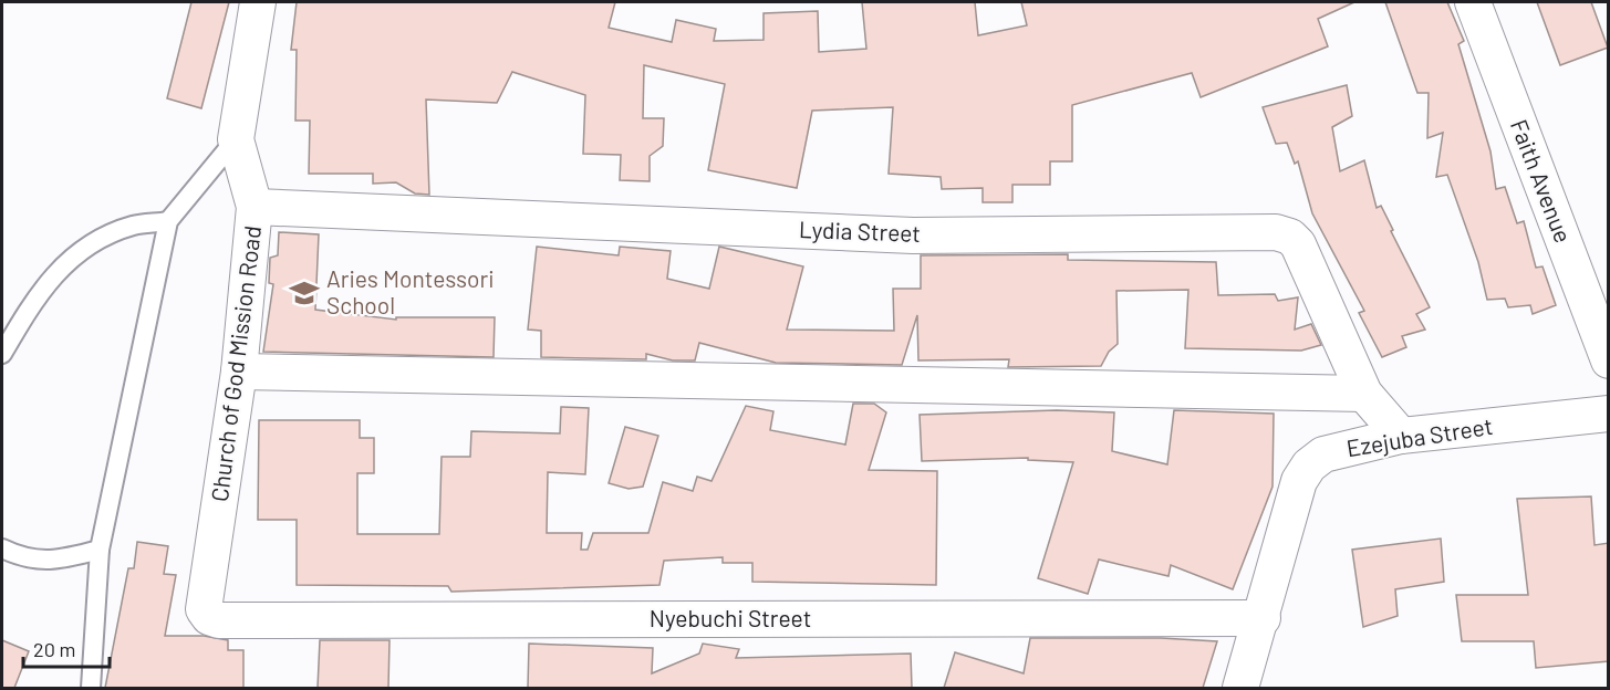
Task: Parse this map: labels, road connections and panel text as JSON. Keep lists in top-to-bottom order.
{
  "streets": {
    "street": [
      "Faith Avenue",
      "Lydia Street",
      "Church of God Mission Road",
      "Ezejuba Street",
      "Nyebuchi Street"
    ]
  },
  "crossings": [
    ["Lydia Street", "Church of God Mission Road"],
    ["Lydia Street", "Ezejuba Street"],
    ["Church of God Mission Road", "Nyebuchi Street"],
    ["Ezejuba Street", "Nyebuchi Street"]
  ],
  "places": {
    "school or university": ["Aries Montessori School"]
  },
  "scale_bar": "20 m"
}
